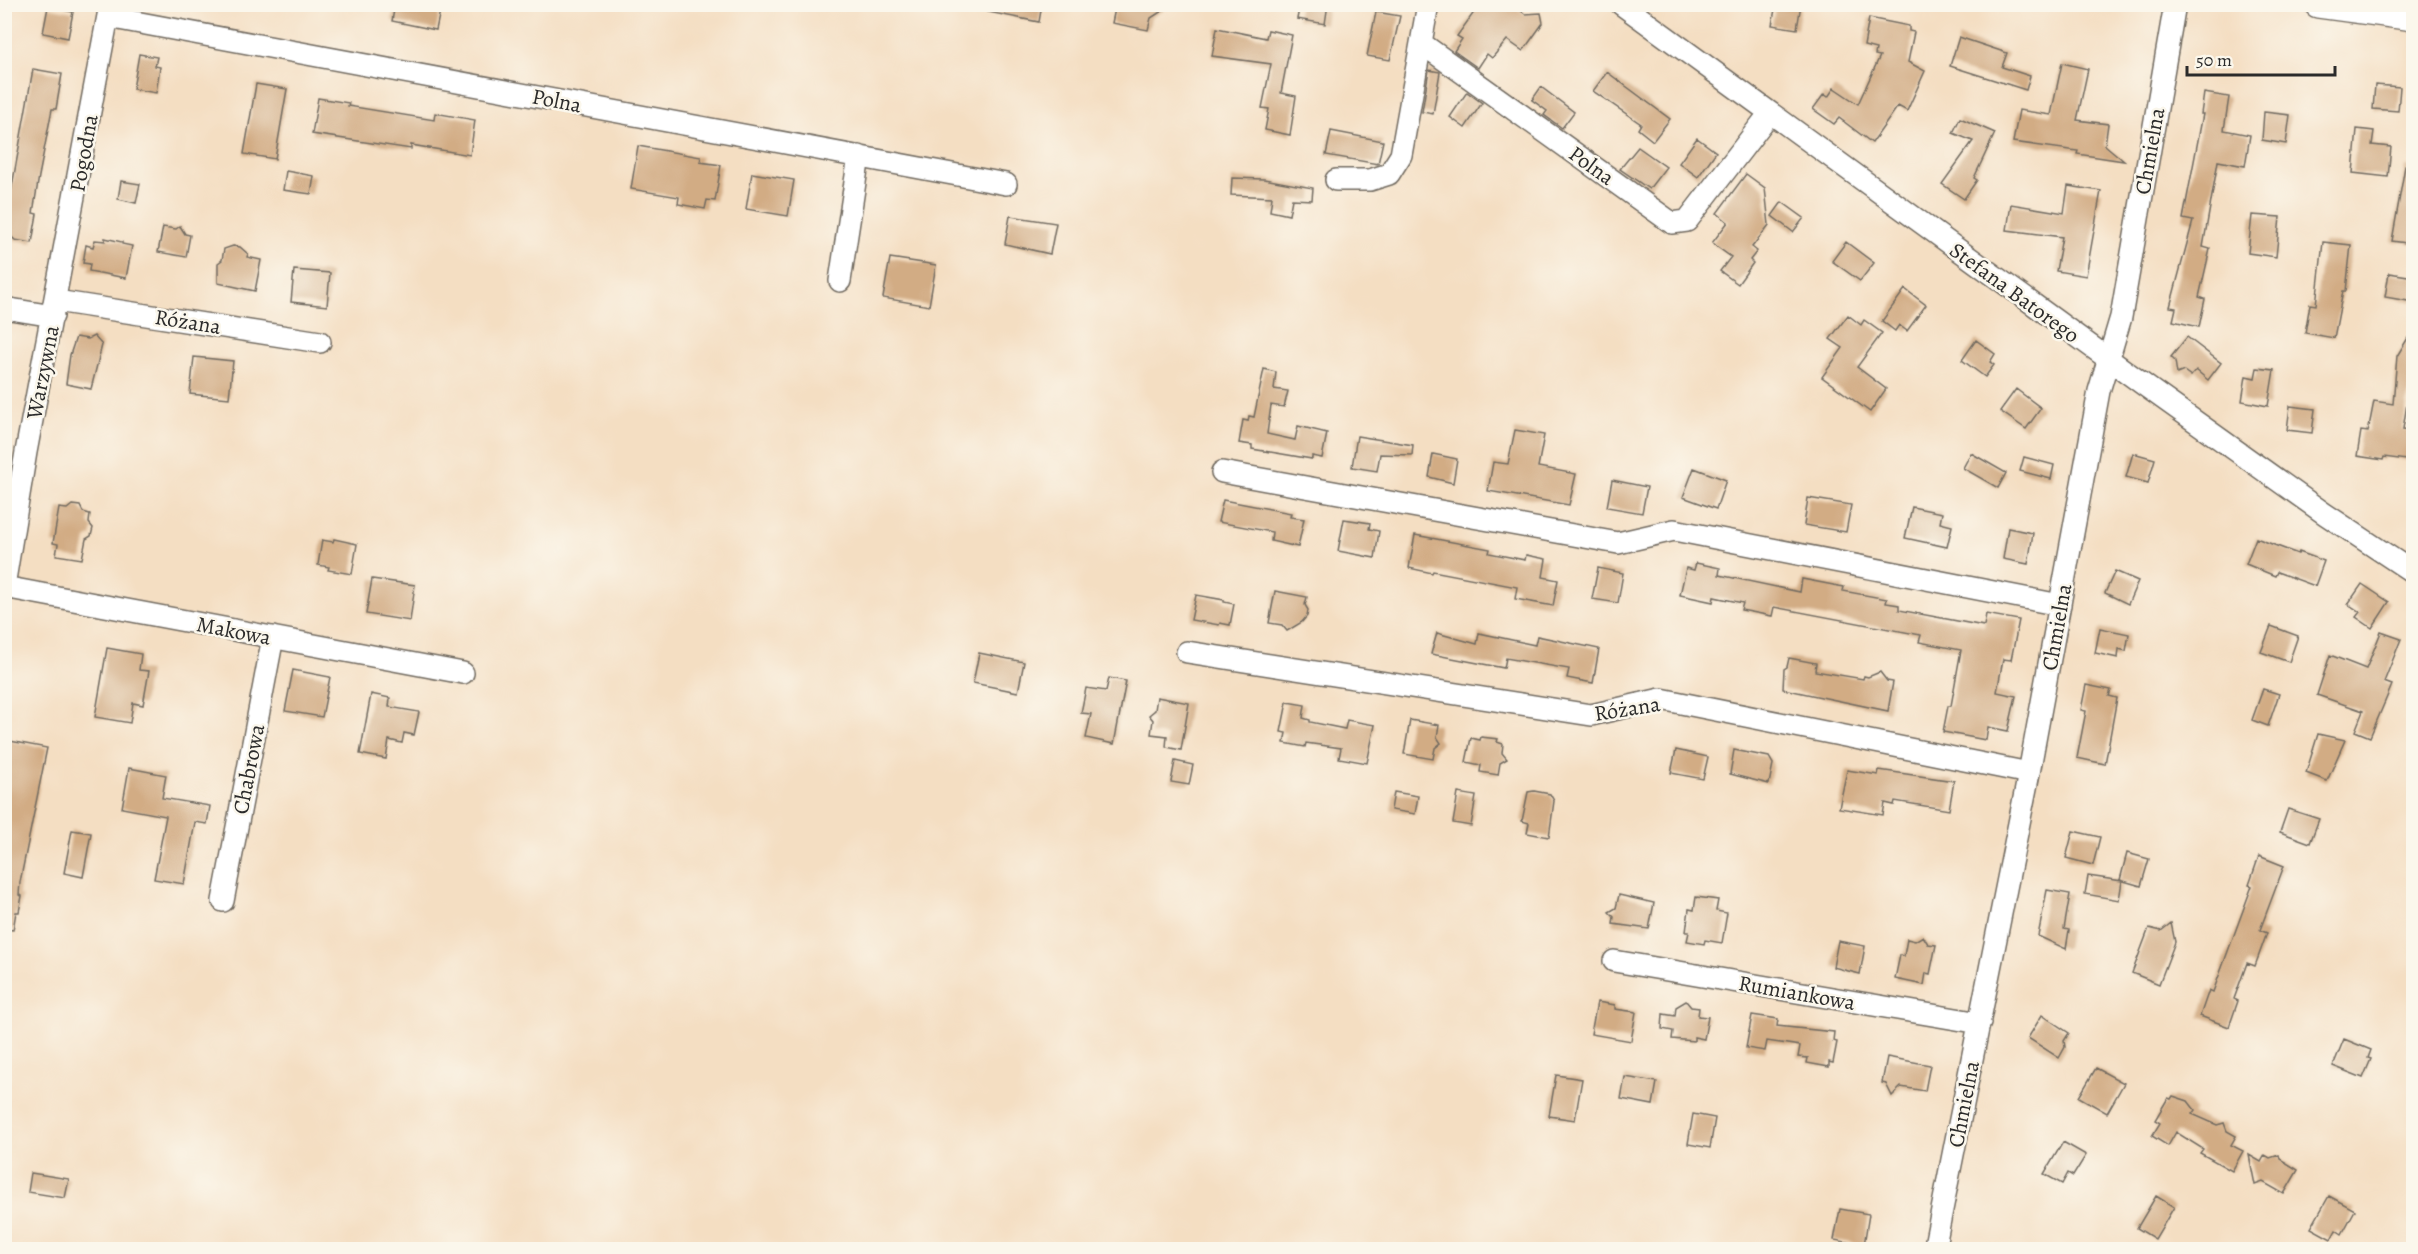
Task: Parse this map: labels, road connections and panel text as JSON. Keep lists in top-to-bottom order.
{
  "streets": {
    "street": [
      "Polna",
      "Chmielna",
      "Pogodna",
      "Stefana Batorego",
      "Różana",
      "Warzywna",
      "Makowa",
      "Chabrowa",
      "Rumiankowa"
    ]
  },
  "crossings": [
    ["Polna", "Pogodna"],
    ["Polna", "Stefana Batorego"],
    ["Chmielna", "Stefana Batorego"],
    ["Chmielna", "Różana"],
    ["Chmielna", "Rumiankowa"],
    ["Pogodna", "Różana"],
    ["Pogodna", "Warzywna"],
    ["Różana", "Warzywna"],
    ["Warzywna", "Makowa"],
    ["Makowa", "Chabrowa"]
  ],
  "scale_bar": "50 m"
}
